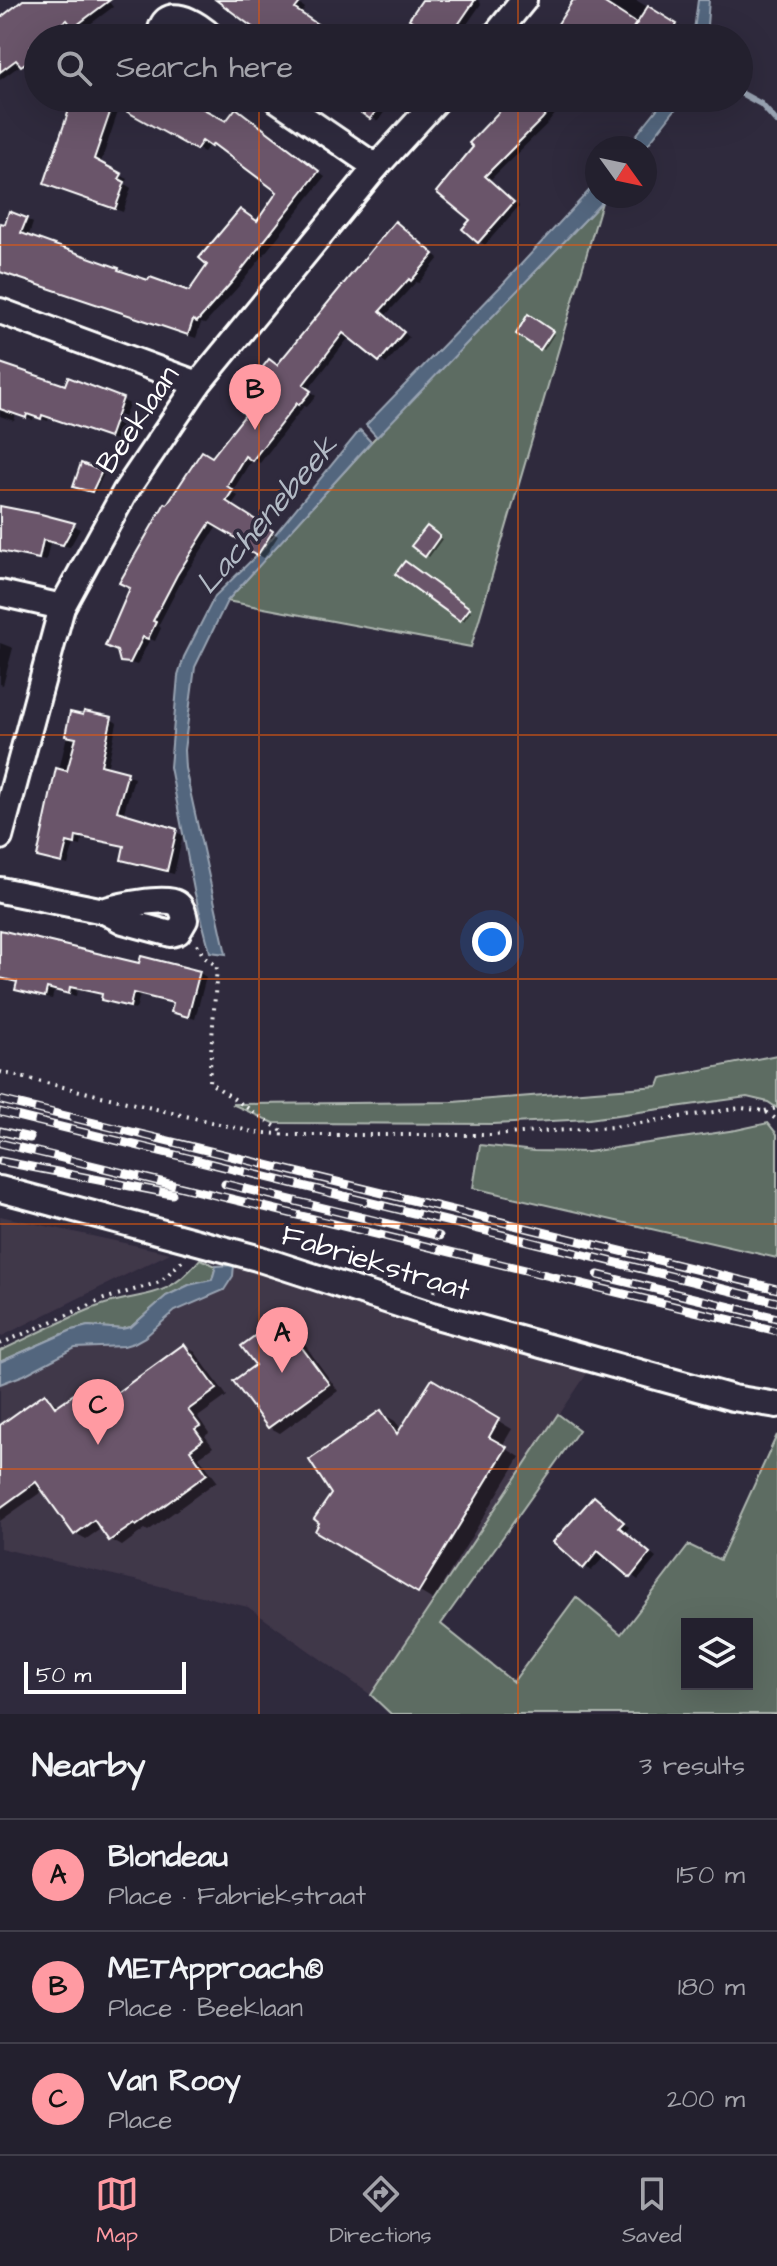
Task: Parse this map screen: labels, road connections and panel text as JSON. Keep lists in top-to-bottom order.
{
  "streets": {
    "street": ["Beeklaan", "Fabriekstraat"]
  },
  "water": ["Lachenebeek"],
  "scale_bar": "50 m",
  "north": "bottom right",
  "page": {
    "search": "Search here",
    "pins": ["B", "A", "C"],
    "scale": "50 m",
    "heading": ["Nearby", "3 results"],
    "list": [
      {
        "mark": "A",
        "name": "Blondeau",
        "note": "Place · Fabriekstraat",
        "value": "150 m"
      },
      {
        "mark": "B",
        "name": "METApproach®",
        "note": "Place · Beeklaan",
        "value": "180 m"
      },
      {
        "mark": "C",
        "name": "Van Rooy",
        "note": "Place",
        "value": "200 m"
      }
    ],
    "nav": ["Map", "Directions", "Saved"]
  }
}
